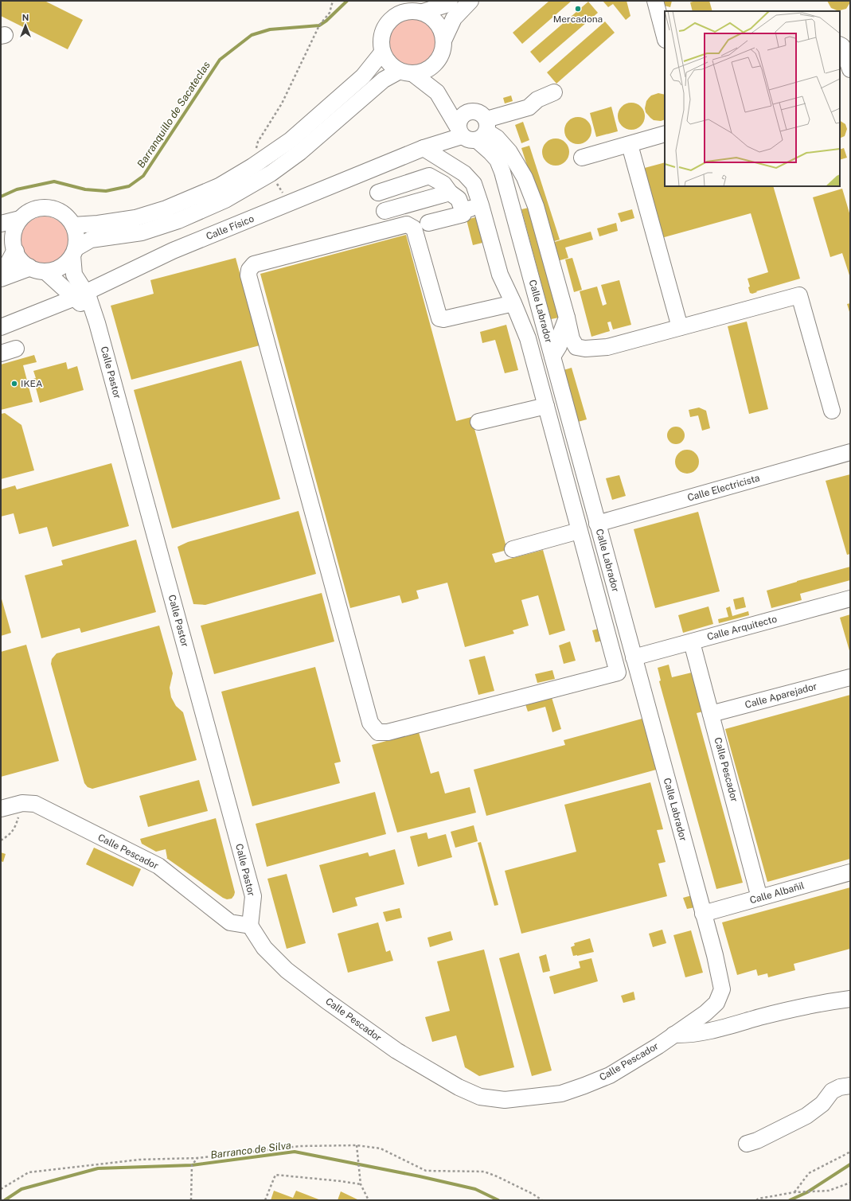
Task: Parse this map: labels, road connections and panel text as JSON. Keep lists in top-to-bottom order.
{
  "streets": {
    "street": [
      "Calle Físico",
      "Calle Labrador",
      "Calle Pastor",
      "Calle Electricista",
      "Calle Arquitecto",
      "Calle Aparejador",
      "Calle Pescador",
      "Calle Albañil"
    ]
  },
  "crossings": [
    ["Calle Físico", "Calle Labrador"],
    ["Calle Físico", "Calle Pastor"],
    ["Calle Labrador", "Calle Electricista"],
    ["Calle Labrador", "Calle Arquitecto"],
    ["Calle Labrador", "Calle Pescador"],
    ["Calle Labrador", "Calle Albañil"],
    ["Calle Pastor", "Calle Pescador"],
    ["Calle Arquitecto", "Calle Pescador"],
    ["Calle Aparejador", "Calle Pescador"],
    ["Calle Pescador", "Calle Albañil"]
  ],
  "water": ["Barranquillo de Sacateclas", "Barranco de Silva"],
  "places": ["Mercadona", "IKEA"],
  "north": "top"
}
